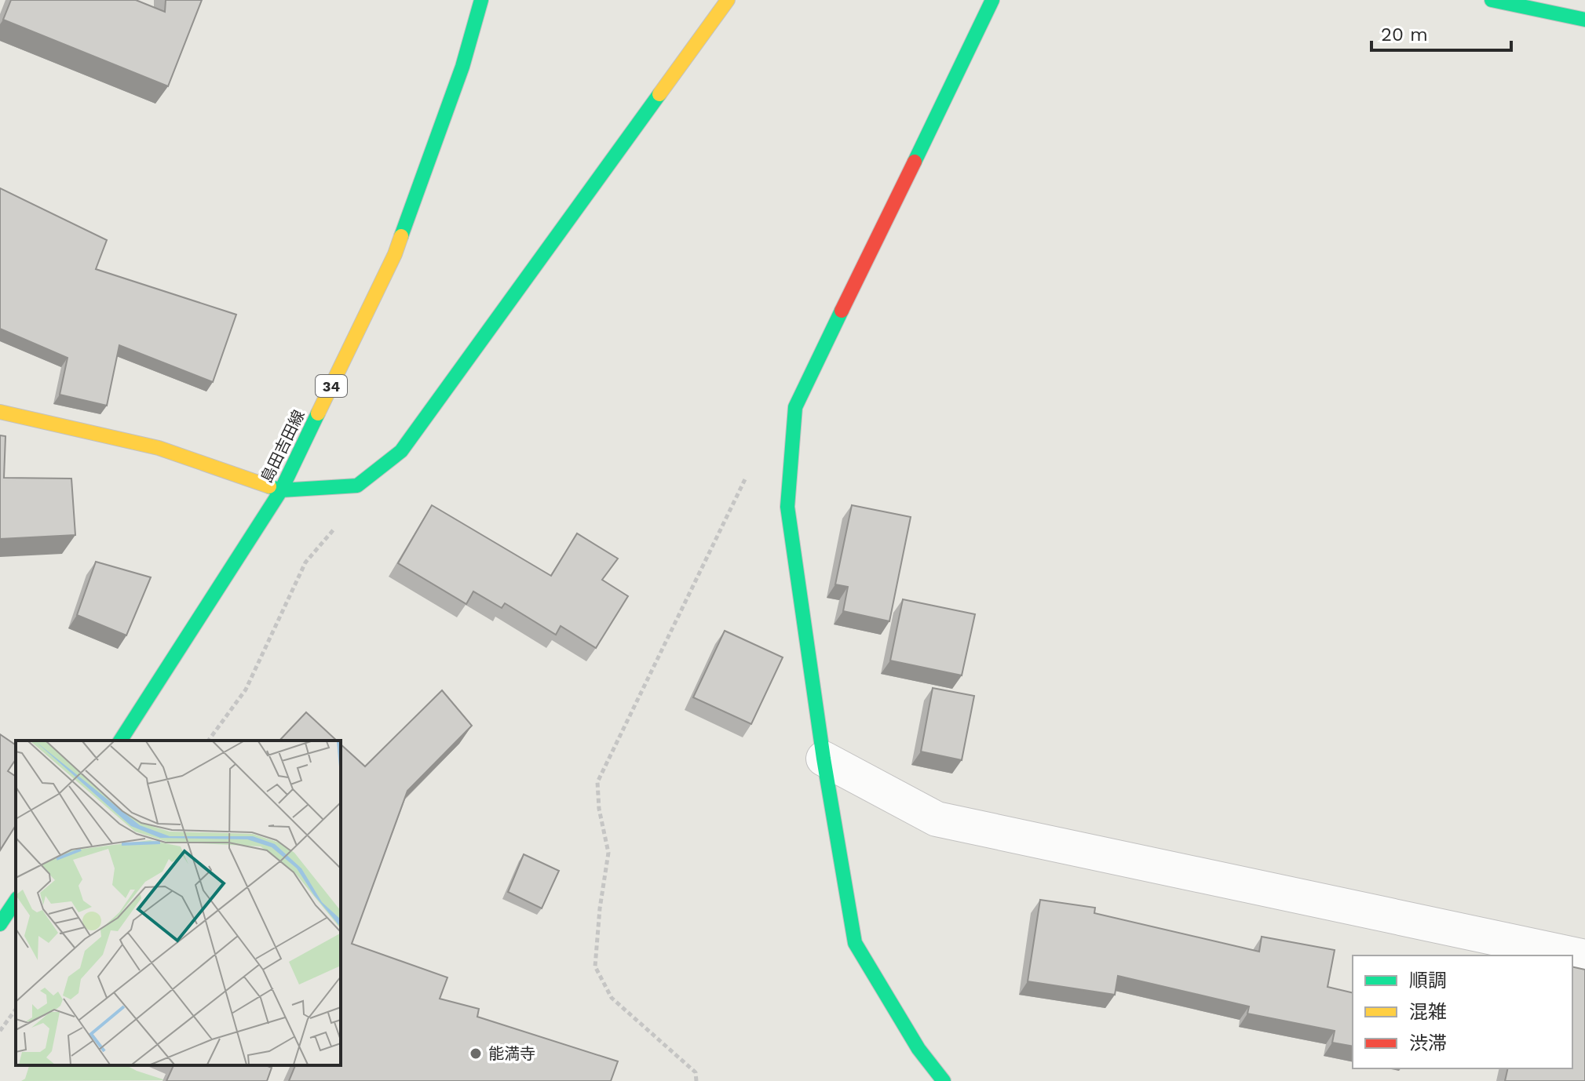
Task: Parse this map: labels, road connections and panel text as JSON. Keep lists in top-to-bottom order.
{
  "streets": {
    "street": ["34", "島田吉田線"]
  },
  "places": ["能満寺"],
  "legend": ["順調", "混雑", "渋滞"],
  "scale_bar": "20 m"
}
